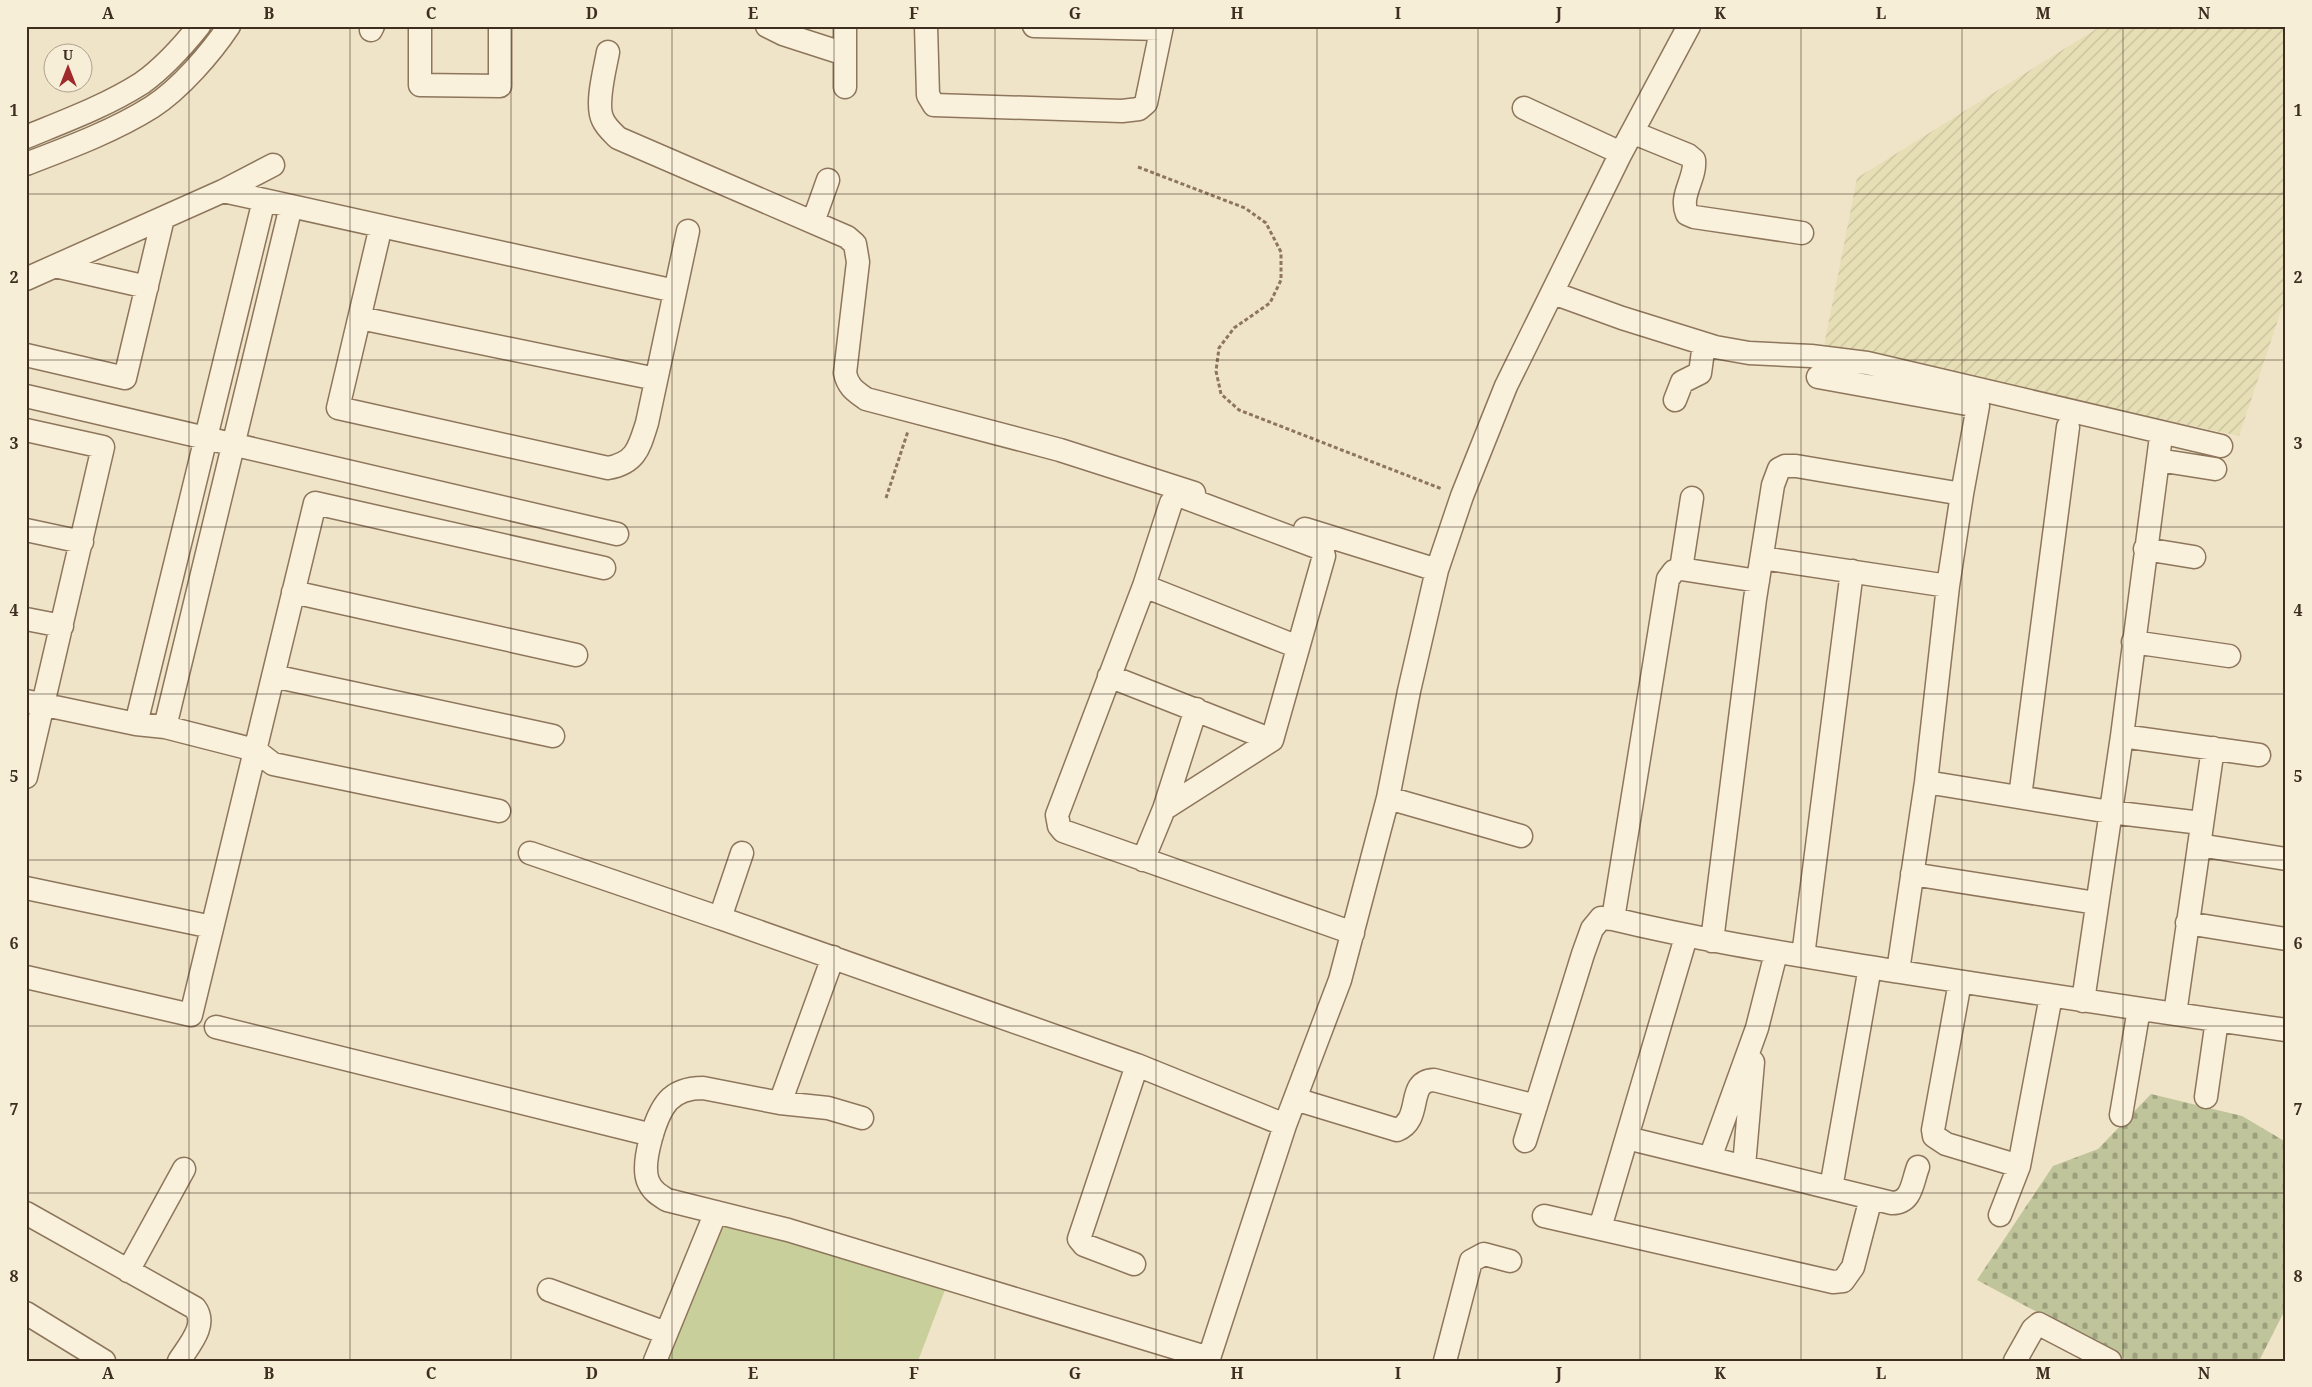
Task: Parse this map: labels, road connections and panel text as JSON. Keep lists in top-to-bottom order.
{
  "north": "top",
  "grid": {
    "columns": [
      "A",
      "B",
      "C",
      "D",
      "E",
      "F",
      "G",
      "H",
      "I",
      "J",
      "K",
      "L",
      "M",
      "N"
    ],
    "rows": [
      "1",
      "2",
      "3",
      "4",
      "5",
      "6",
      "7",
      "8"
    ]
  }
}
